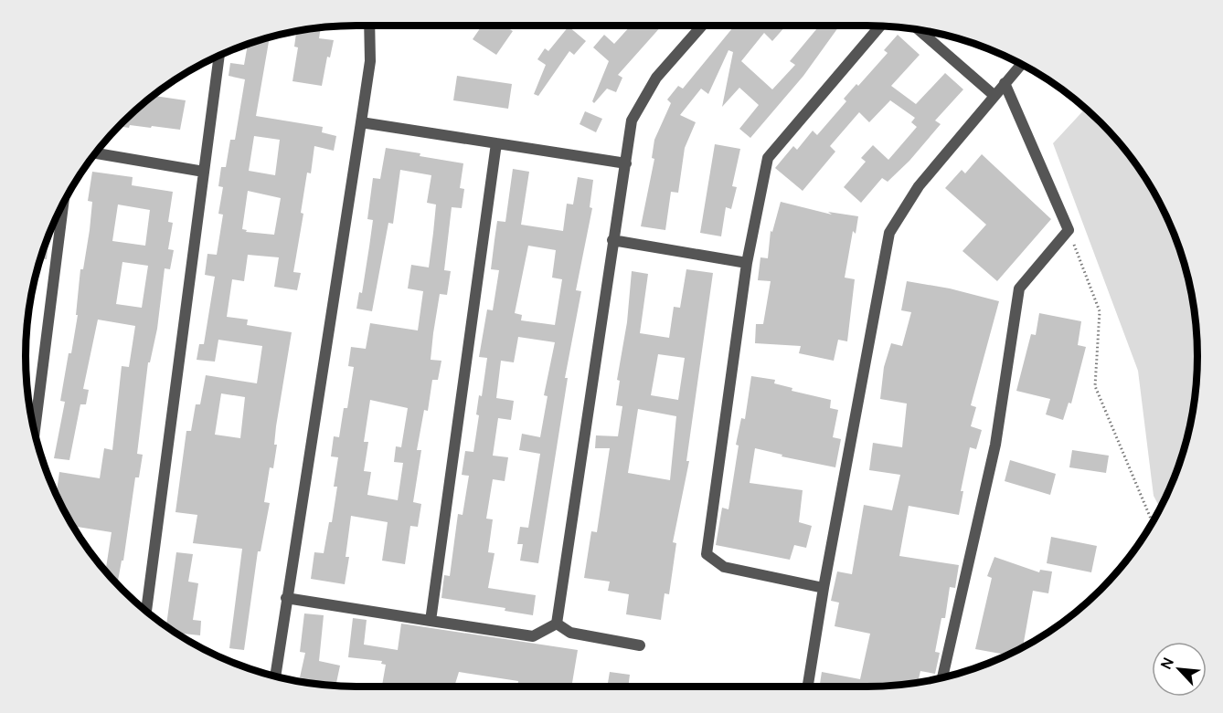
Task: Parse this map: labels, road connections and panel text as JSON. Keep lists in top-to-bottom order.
{
  "north": "top left"
}
